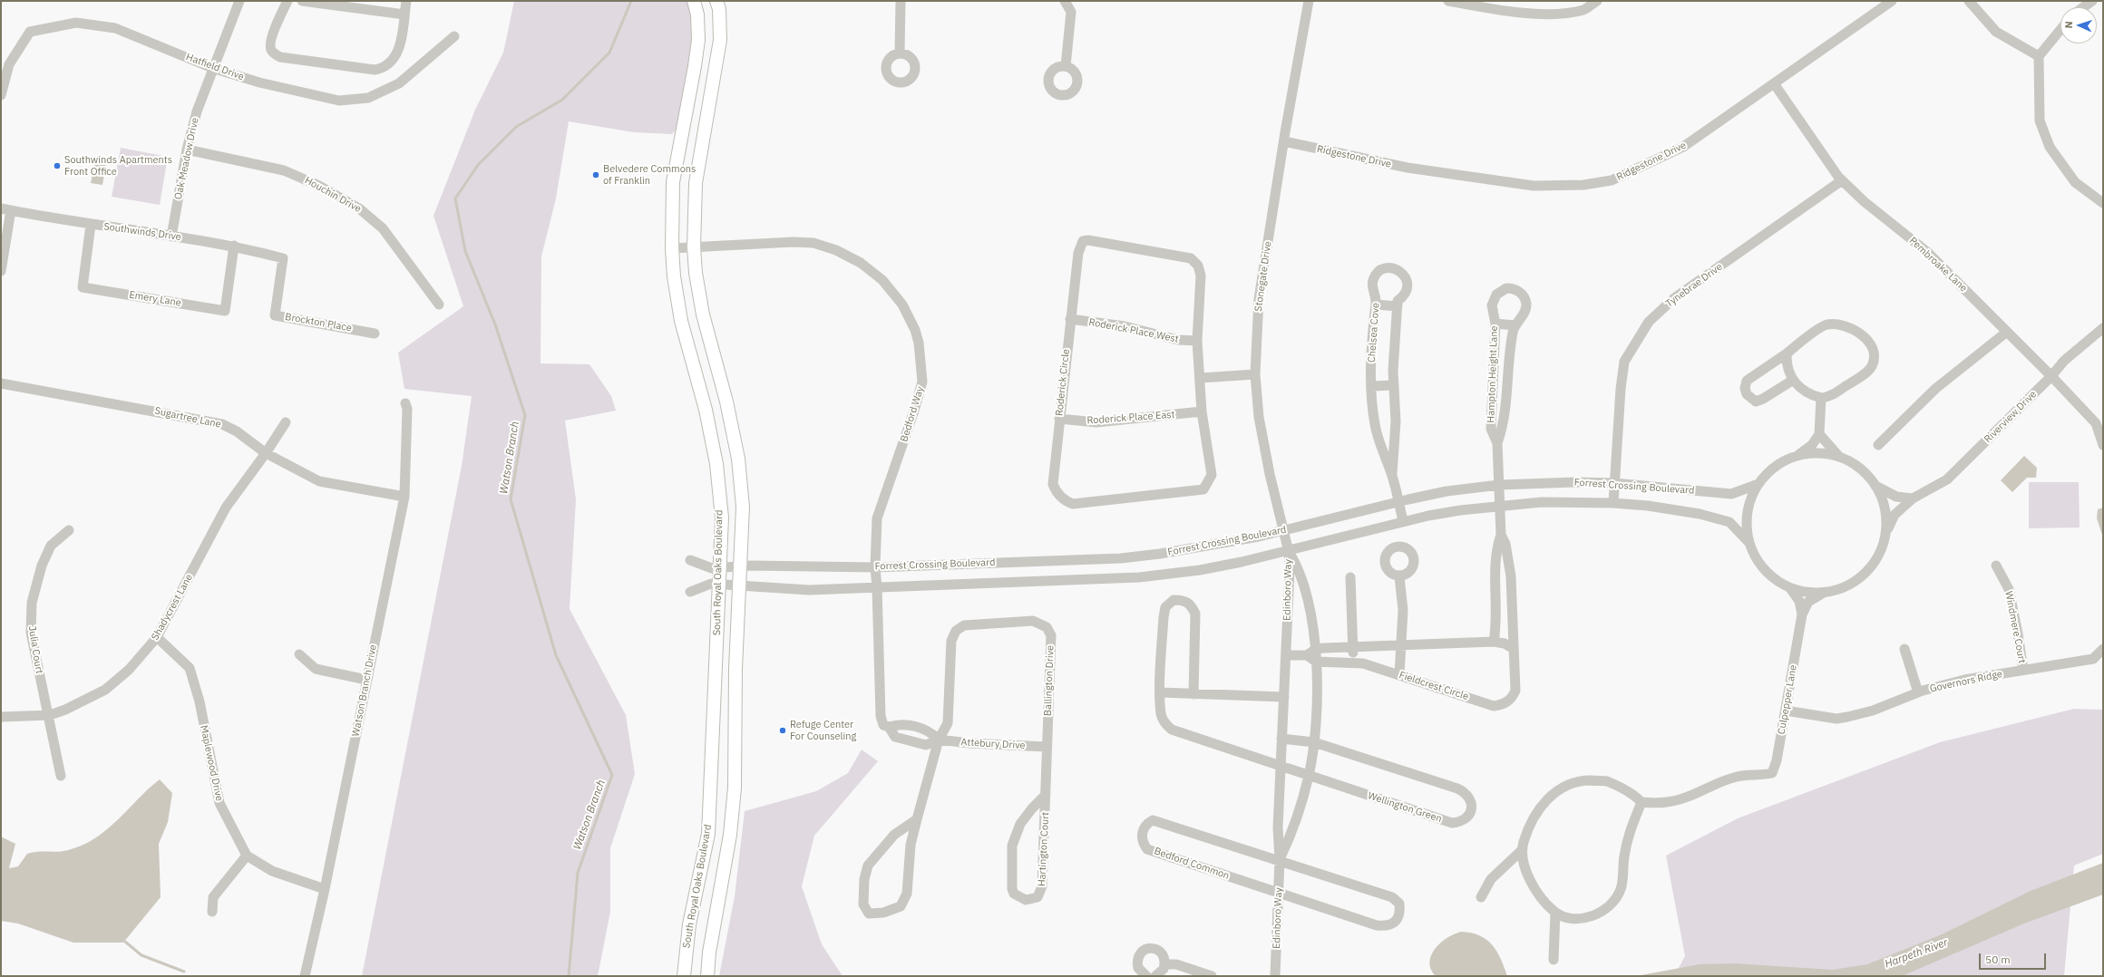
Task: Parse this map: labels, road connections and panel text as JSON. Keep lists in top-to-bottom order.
{
  "streets": {
    "main road": ["South Royal Oaks Boulevard"],
    "street": [
      "Hatfield Drive",
      "Ridgestone Drive",
      "Oak Meadow Drive",
      "Houchin Drive",
      "Southwinds Drive",
      "Pembroake Lane",
      "Stonegate Drive",
      "Tynebrae Drive",
      "Emery Lane",
      "Brockton Place",
      "Roderick Place West",
      "Chelsea Cove",
      "Hampton Height Lane",
      "Roderick Circle",
      "Bedford Way",
      "Riverview Drive",
      "Sugartree Lane",
      "Roderick Place East",
      "Forrest Crossing Boulevard",
      "Edinboro Way",
      "Shadycrest Lane",
      "Windmere Court",
      "Julia Court",
      "Ballington Drive",
      "Governors Ridge",
      "Fieldcrest Circle",
      "Watson Branch Drive",
      "Culpepper Lane",
      "Attebury Drive",
      "Maplewood Drive",
      "Wellington Green",
      "Hartington Court",
      "Bedford Common"
    ]
  },
  "crossings": [
    ["Hatfield Drive", "Oak Meadow Drive"],
    ["Ridgestone Drive", "Pembroake Lane"],
    ["Ridgestone Drive", "Stonegate Drive"],
    ["Oak Meadow Drive", "Houchin Drive"],
    ["Oak Meadow Drive", "Southwinds Drive"],
    ["Southwinds Drive", "Emery Lane"],
    ["Southwinds Drive", "Brockton Place"],
    ["Pembroake Lane", "Tynebrae Drive"],
    ["Pembroake Lane", "Riverview Drive"],
    ["Stonegate Drive", "Forrest Crossing Boulevard"],
    ["Stonegate Drive", "Edinboro Way"],
    ["Tynebrae Drive", "Forrest Crossing Boulevard"],
    ["Roderick Place West", "Roderick Circle"],
    ["Chelsea Cove", "Forrest Crossing Boulevard"],
    ["Hampton Height Lane", "Forrest Crossing Boulevard"],
    ["Hampton Height Lane", "Fieldcrest Circle"],
    ["Roderick Circle", "Roderick Place East"],
    ["Bedford Way", "Forrest Crossing Boulevard"],
    ["Bedford Way", "South Royal Oaks Boulevard"],
    ["Bedford Way", "Ballington Drive"],
    ["Bedford Way", "Attebury Drive"],
    ["Sugartree Lane", "Shadycrest Lane"],
    ["Sugartree Lane", "Watson Branch Drive"],
    ["Forrest Crossing Boulevard", "South Royal Oaks Boulevard"],
    ["Forrest Crossing Boulevard", "Edinboro Way"],
    ["Forrest Crossing Boulevard", "Fieldcrest Circle"],
    ["Edinboro Way", "Fieldcrest Circle"],
    ["Edinboro Way", "Wellington Green"],
    ["Edinboro Way", "Bedford Common"],
    ["Shadycrest Lane", "Julia Court"],
    ["Shadycrest Lane", "Maplewood Drive"],
    ["Windmere Court", "Governors Ridge"],
    ["Ballington Drive", "Attebury Drive"],
    ["Ballington Drive", "Hartington Court"],
    ["Governors Ridge", "Culpepper Lane"],
    ["Attebury Drive", "Hartington Court"]
  ],
  "water": ["Watson Branch", "Harpeth River"],
  "places": ["Southwinds Apartments Front Office", "Belvedere Commons of Franklin", "Refuge Center For Counseling"],
  "scale_bar": "50 m",
  "north": "left"
}
